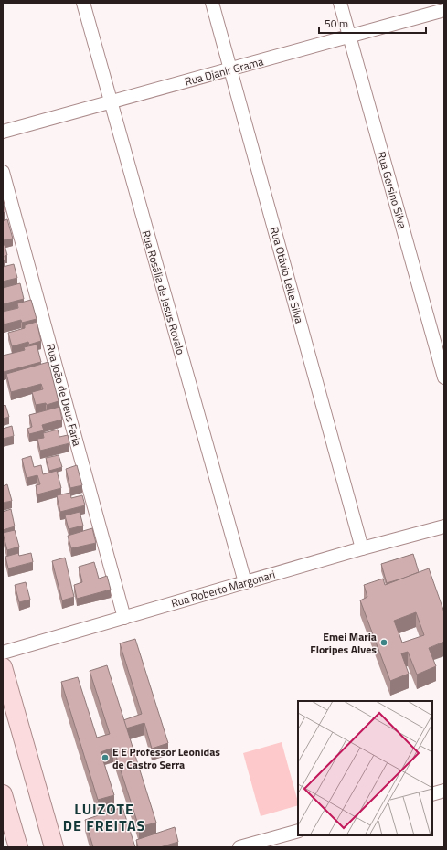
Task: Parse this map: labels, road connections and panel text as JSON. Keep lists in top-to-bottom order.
{
  "streets": {
    "street": [
      "Rua Djanir Grama",
      "Rua Gersino Silva",
      "Rua Otávio Leite Silva",
      "Rua Rosália de Jesus Rovalo",
      "Rua João de Deus Faria",
      "Rua Roberto Margonari"
    ]
  },
  "crossings": [
    ["Rua Djanir Grama", "Rua Gersino Silva"],
    ["Rua Djanir Grama", "Rua Otávio Leite Silva"],
    ["Rua Djanir Grama", "Rua Rosália de Jesus Rovalo"],
    ["Rua Otávio Leite Silva", "Rua Roberto Margonari"],
    ["Rua Rosália de Jesus Rovalo", "Rua Roberto Margonari"],
    ["Rua João de Deus Faria", "Rua Roberto Margonari"]
  ],
  "districts": ["LUIZOTE DE FREITAS"],
  "places": ["Emei Maria Floripes Alves", "E E Professor Leonidas de Castro Serra"],
  "scale_bar": "50 m"
}
